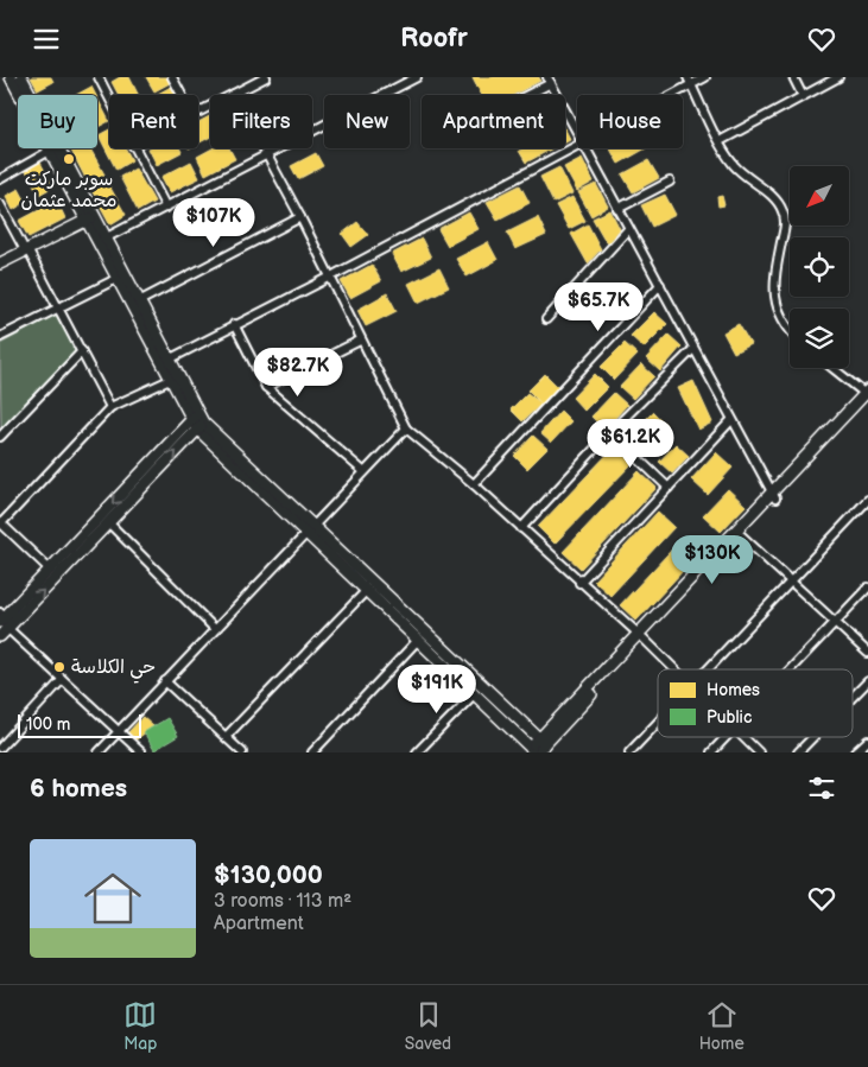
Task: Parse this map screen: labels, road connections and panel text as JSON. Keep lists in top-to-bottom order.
{
  "places": ["سوبر ماركت محمد عثمان", "حي الكلاسة"],
  "legend": ["Homes", "Public"],
  "scale_bar": "100 m",
  "north": "bottom left",
  "page": {
    "header": "Roofr",
    "chip": [
      "Buy",
      "Rent",
      "Filters",
      "New",
      "Apartment",
      "House"
    ],
    "price": [
      "$107K",
      "$65.7K",
      "$82.7K",
      "$61.2K",
      "$130K",
      "$191K"
    ],
    "scale": "100 m",
    "heading": "6 homes",
    "list": [
      {
        "name": "$130,000",
        "note": "3 rooms · 113 m² · Apartment"
      }
    ],
    "tabs": ["Map", "Saved", "Home"]
  }
}
